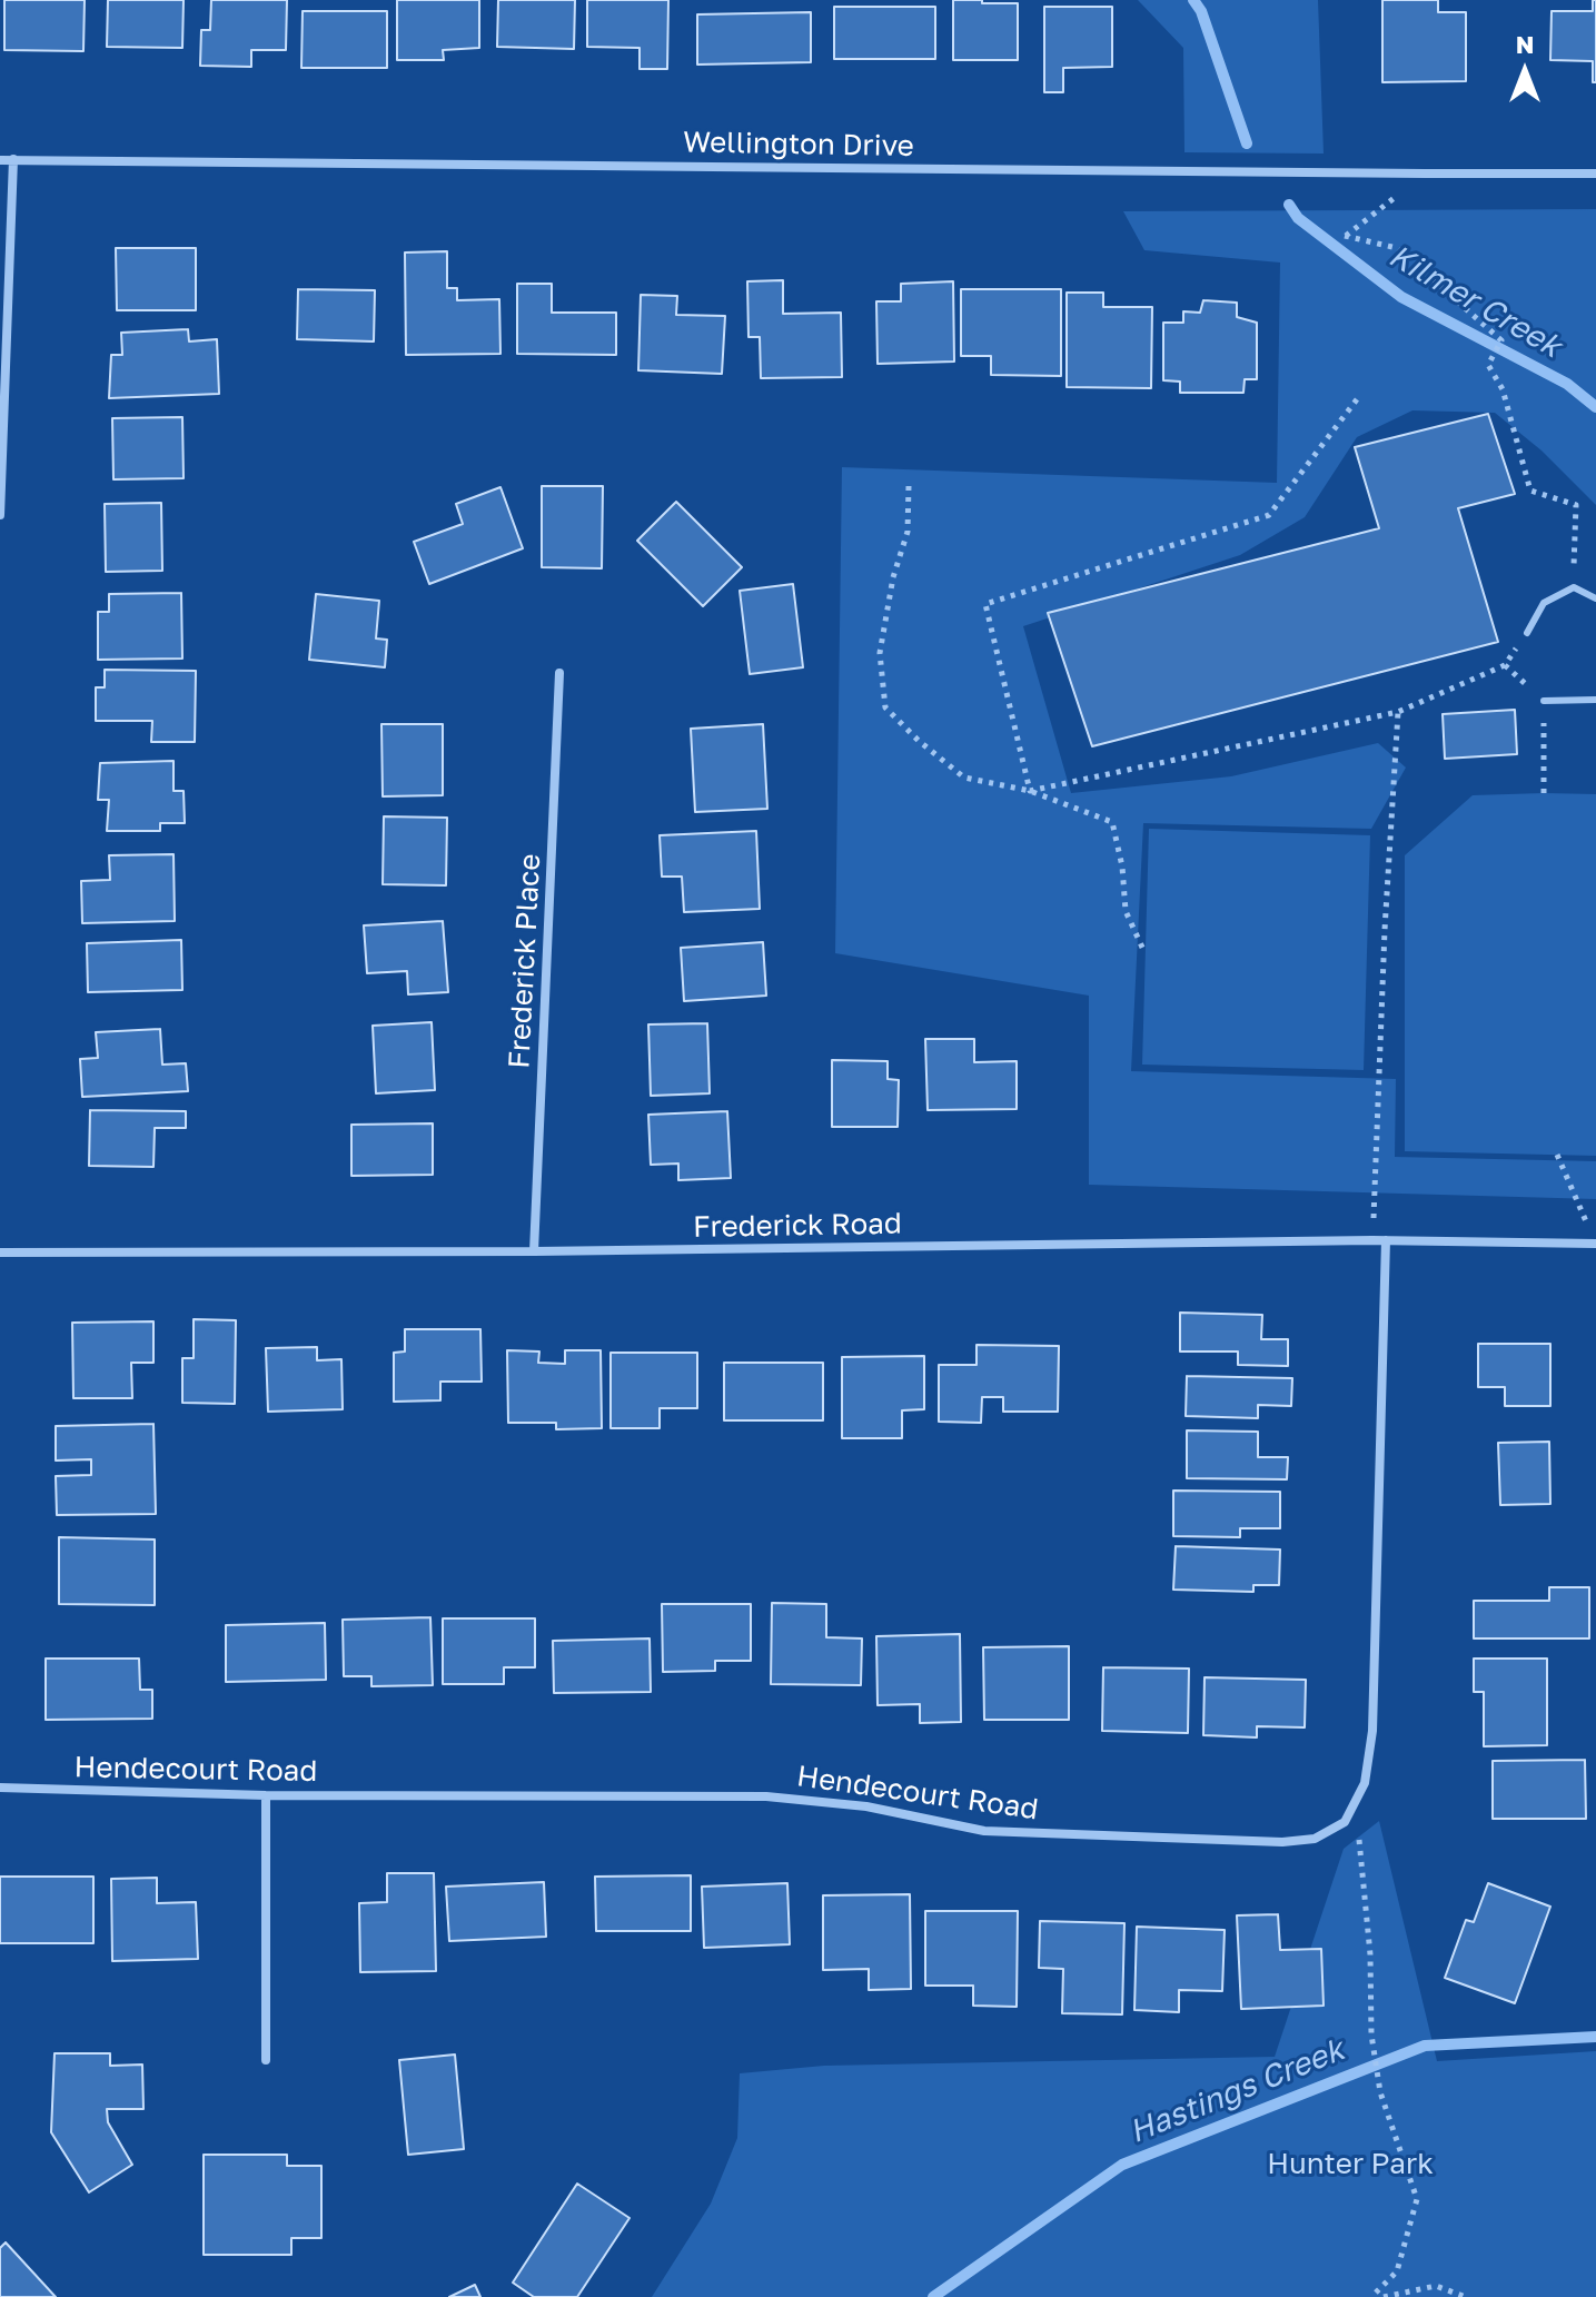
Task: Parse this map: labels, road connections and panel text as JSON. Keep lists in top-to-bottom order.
{
  "streets": {
    "street": [
      "Wellington Drive",
      "Frederick Place",
      "Frederick Road",
      "Hendecourt Road"
    ]
  },
  "crossings": [
    ["Frederick Place", "Frederick Road"],
    ["Frederick Road", "Hendecourt Road"]
  ],
  "water": ["Kilmer Creek", "Hastings Creek"],
  "parks": ["Hunter Park"],
  "north": "top"
}
